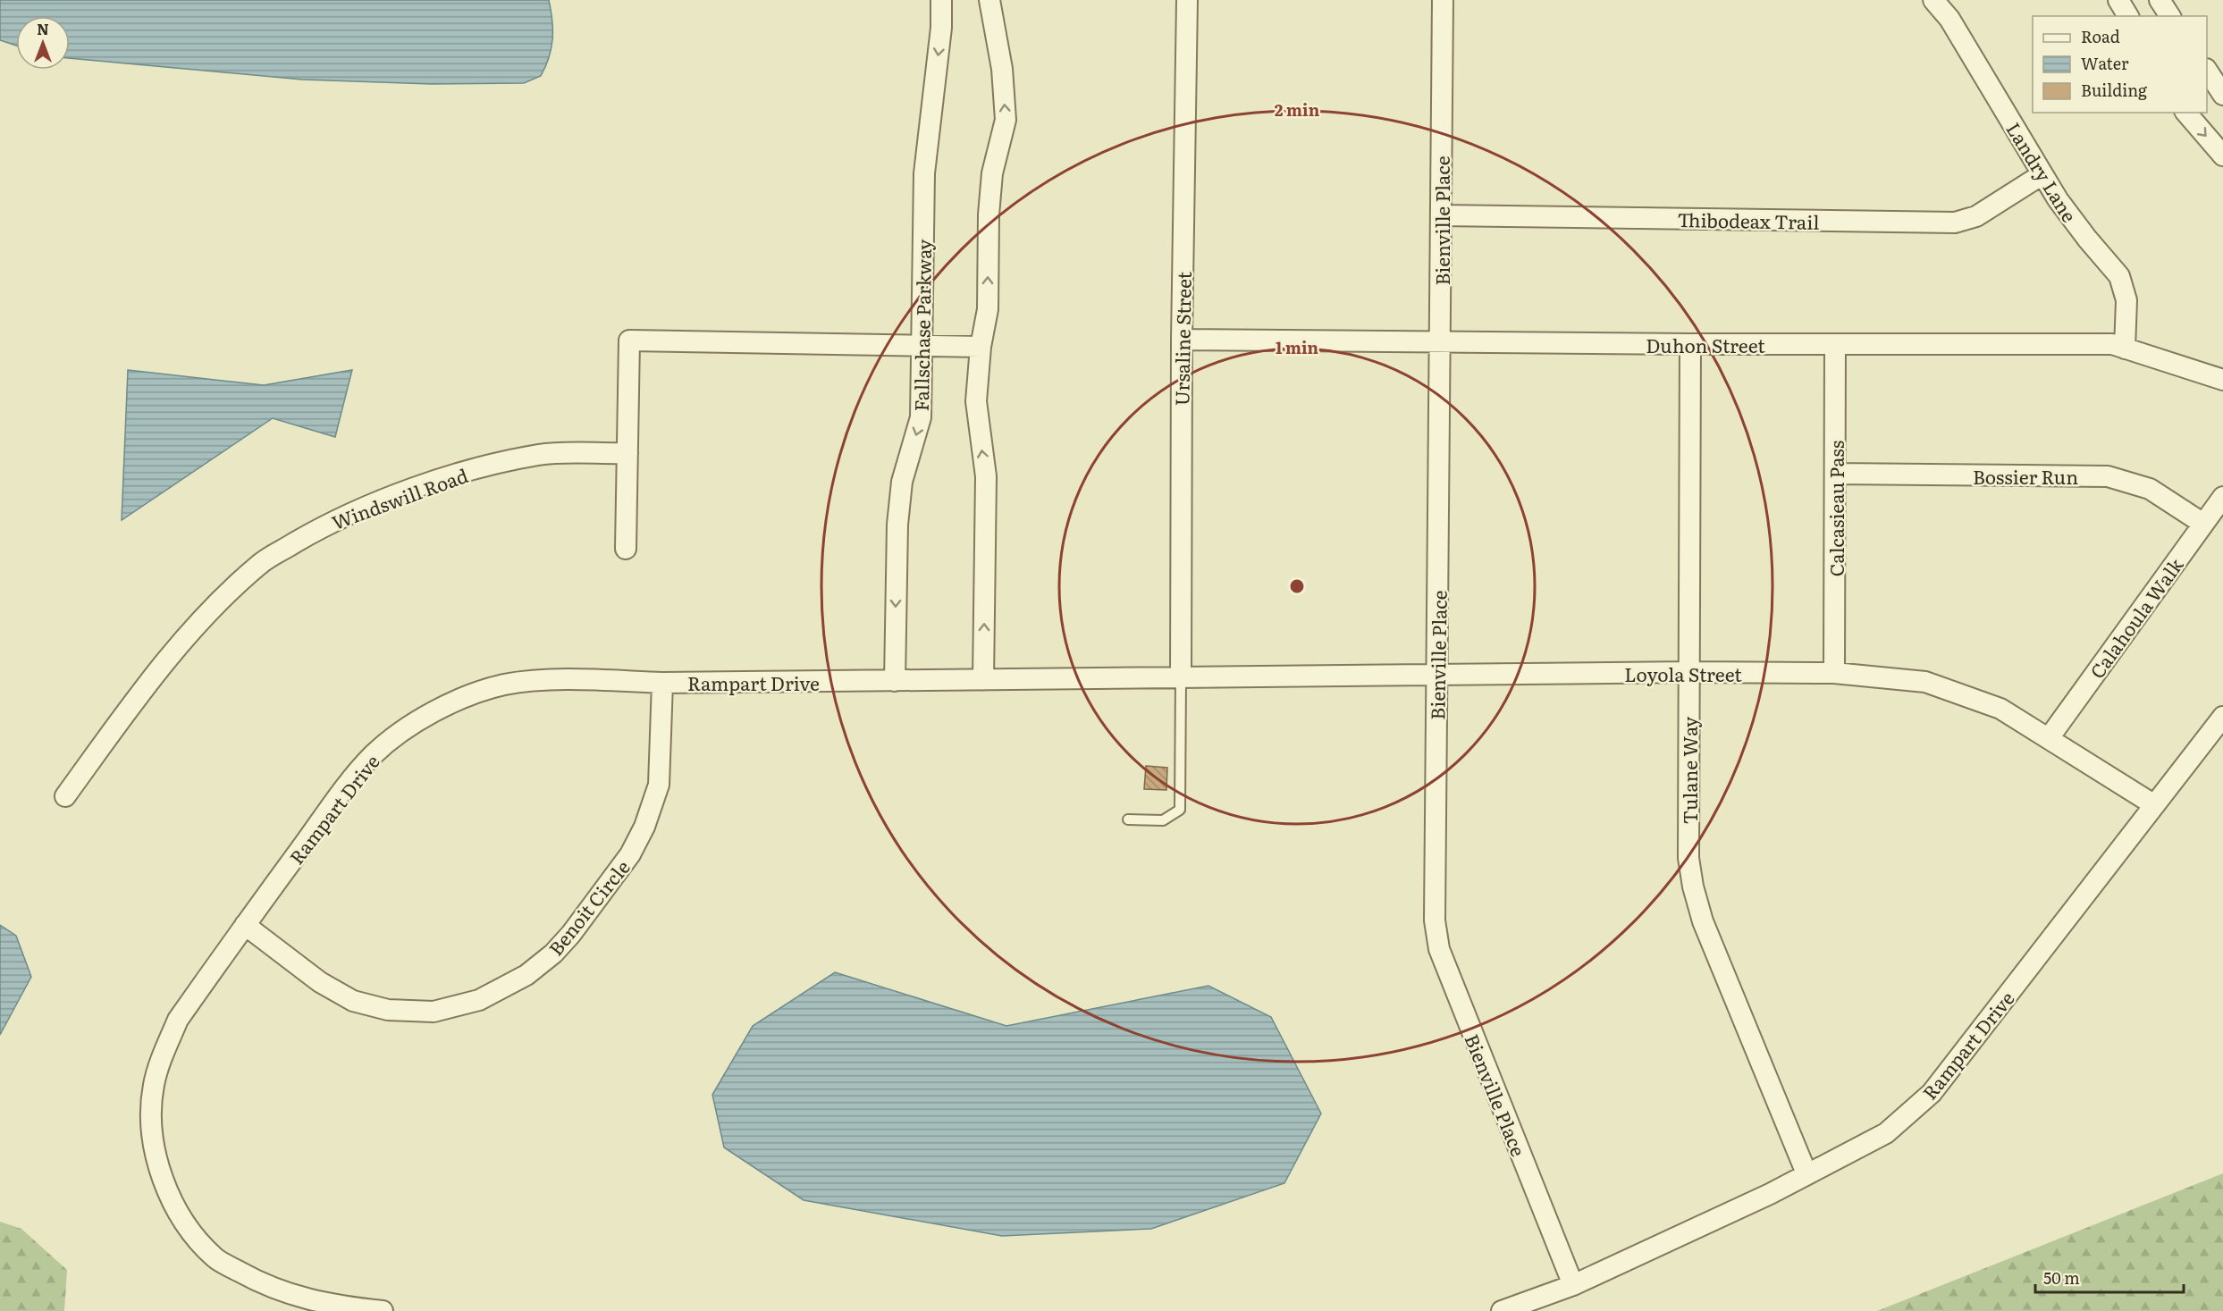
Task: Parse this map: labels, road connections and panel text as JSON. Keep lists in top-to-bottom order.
{
  "streets": {
    "street": [
      "Landry Lane",
      "Thibodeax Trail",
      "Bienville Place",
      "Fallschase Parkway",
      "Ursaline Street",
      "Duhon Street",
      "Bossier Run",
      "Windswill Road",
      "Calcasieau Pass",
      "Calahoula Walk",
      "Loyola Street",
      "Rampart Drive",
      "Tulane Way",
      "Benoit Circle"
    ]
  },
  "crossings": [
    ["Landry Lane", "Thibodeax Trail"],
    ["Landry Lane", "Duhon Street"],
    ["Thibodeax Trail", "Bienville Place"],
    ["Bienville Place", "Duhon Street"],
    ["Bienville Place", "Loyola Street"],
    ["Bienville Place", "Rampart Drive"],
    ["Fallschase Parkway", "Rampart Drive"],
    ["Ursaline Street", "Duhon Street"],
    ["Ursaline Street", "Loyola Street"],
    ["Ursaline Street", "Rampart Drive"],
    ["Duhon Street", "Calcasieau Pass"],
    ["Duhon Street", "Tulane Way"],
    ["Bossier Run", "Calcasieau Pass"],
    ["Bossier Run", "Calahoula Walk"],
    ["Calcasieau Pass", "Loyola Street"],
    ["Calahoula Walk", "Loyola Street"],
    ["Loyola Street", "Rampart Drive"],
    ["Loyola Street", "Tulane Way"],
    ["Rampart Drive", "Tulane Way"],
    ["Rampart Drive", "Benoit Circle"]
  ],
  "legend": ["Road", "Water", "Building"],
  "scale_bar": "50 m",
  "north": "top",
  "rings": ["2 min", "1 min"]
}
